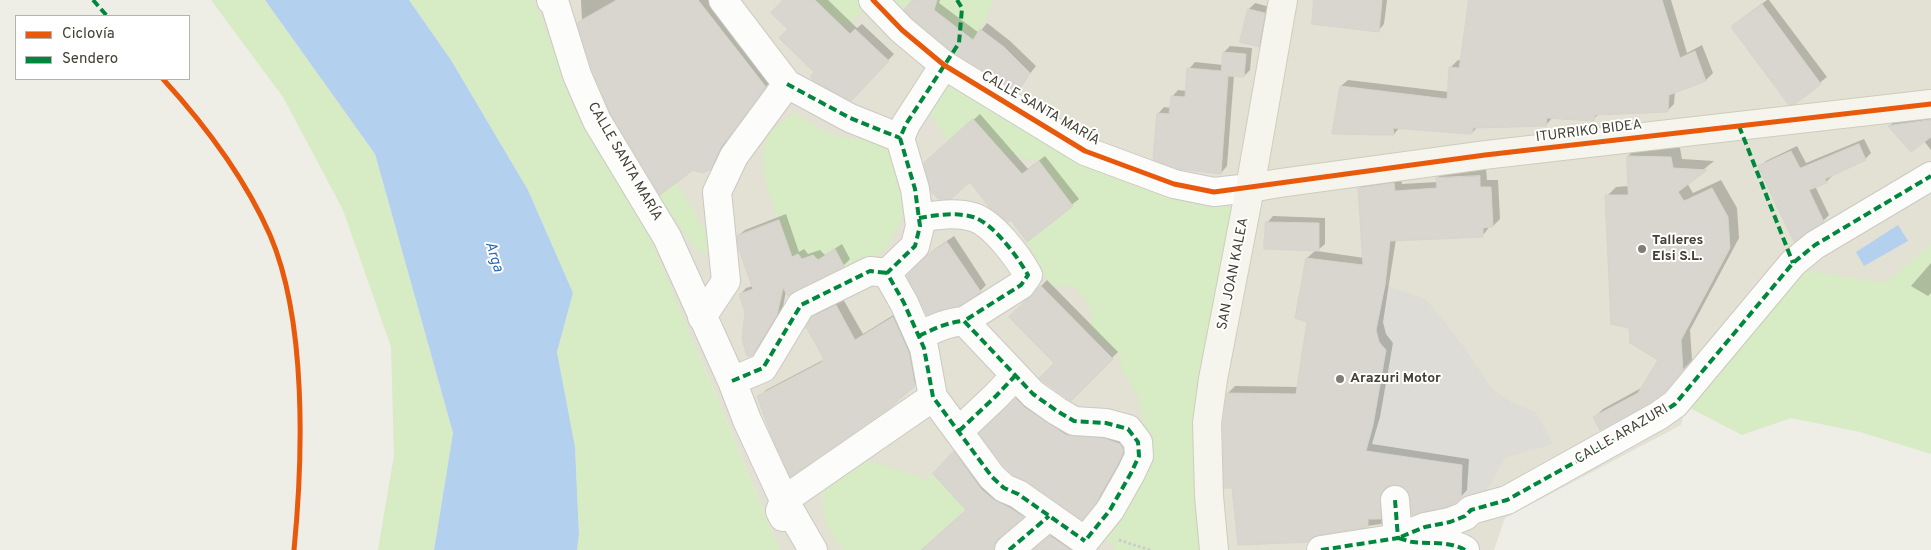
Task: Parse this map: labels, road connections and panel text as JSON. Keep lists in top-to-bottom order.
{
  "streets": {
    "street": [
      "CALLE SANTA MARÍA",
      "ITURRIKO BIDEA",
      "SAN JOAN KALEA",
      "CALLE ARAZURI"
    ]
  },
  "crossings": [
    ["CALLE SANTA MARÍA", "ITURRIKO BIDEA"],
    ["CALLE SANTA MARÍA", "SAN JOAN KALEA"],
    ["ITURRIKO BIDEA", "SAN JOAN KALEA"]
  ],
  "water": ["Arga"],
  "places": ["Talleres Elsi S.L.", "Arazuri Motor"],
  "legend": ["Ciclovía", "Sendero"]
}
